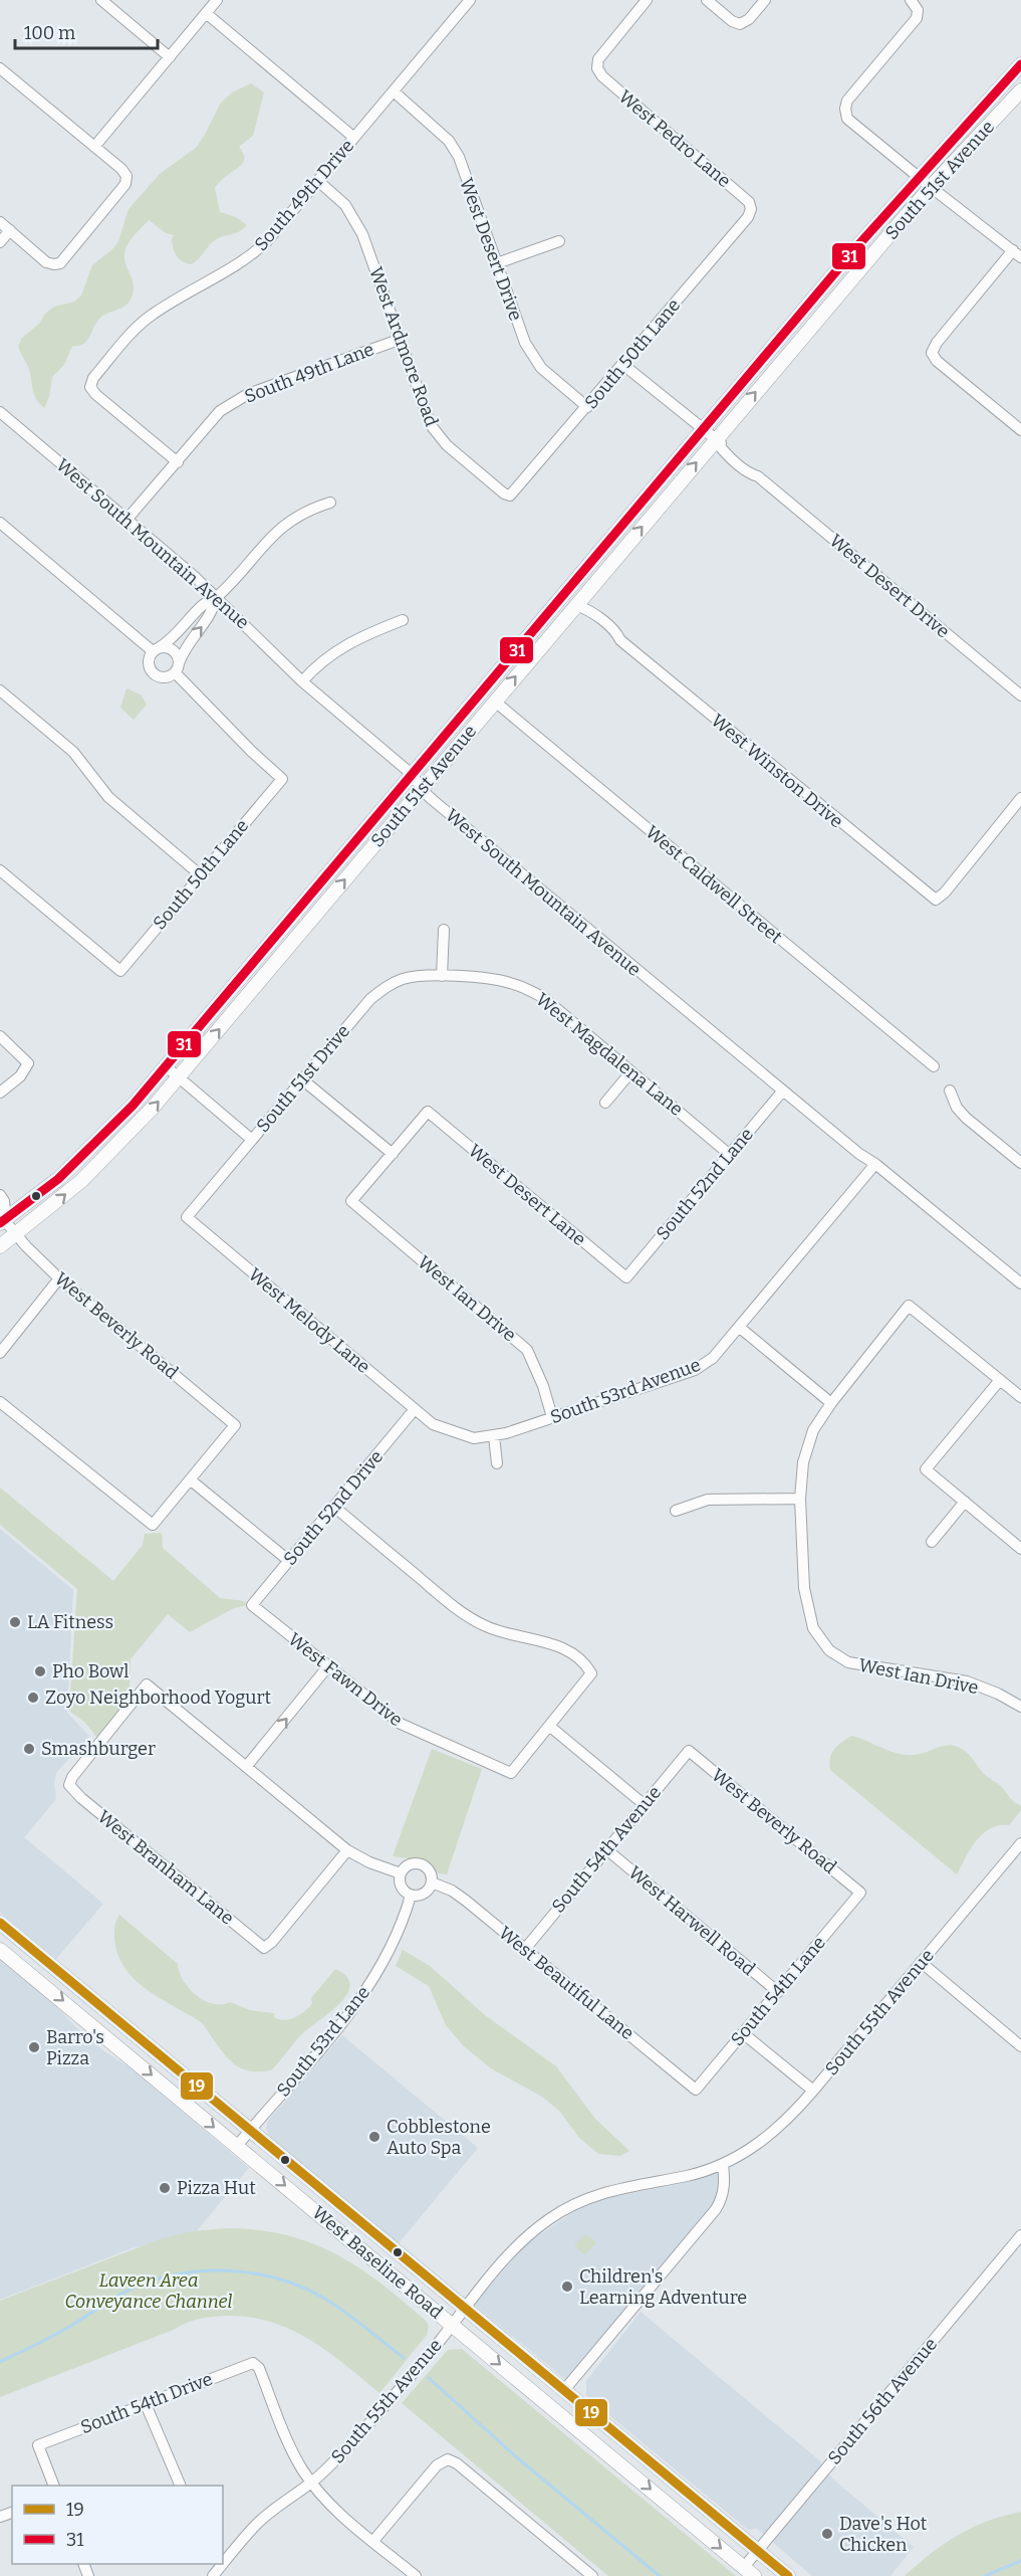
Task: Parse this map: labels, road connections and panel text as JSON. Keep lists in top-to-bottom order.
{
  "streets": {
    "main road": ["South 51st Avenue", "West Baseline Road"],
    "street": [
      "West Pedro Lane",
      "South 49th Drive",
      "West Desert Drive",
      "West Ardmore Road",
      "South 50th Lane",
      "South 49th Lane",
      "West South Mountain Avenue",
      "West Winston Drive",
      "West Caldwell Street",
      "West Magdalena Lane",
      "South 51st Drive",
      "South 52nd Lane",
      "West Desert Lane",
      "West Ian Drive",
      "West Melody Lane",
      "West Beverly Road",
      "South 53rd Avenue",
      "South 52nd Drive",
      "West Fawn Drive",
      "South 54th Avenue",
      "West Branham Lane",
      "West Harwell Road",
      "West Beautiful Lane",
      "South 54th Lane",
      "South 55th Avenue",
      "South 53rd Lane",
      "South 56th Avenue",
      "South 54th Drive"
    ]
  },
  "crossings": [
    ["West Pedro Lane", "South 50th Lane"],
    ["South 51st Avenue", "West Desert Drive"],
    ["South 51st Avenue", "West South Mountain Avenue"],
    ["South 51st Avenue", "West Winston Drive"],
    ["South 51st Avenue", "West Caldwell Street"],
    ["South 51st Avenue", "West Beverly Road"],
    ["South 49th Drive", "West Desert Drive"],
    ["South 49th Drive", "West Ardmore Road"],
    ["South 49th Drive", "South 49th Lane"],
    ["West Desert Drive", "South 50th Lane"],
    ["West Ardmore Road", "South 50th Lane"],
    ["West Ardmore Road", "South 49th Lane"],
    ["South 49th Lane", "West South Mountain Avenue"],
    ["West South Mountain Avenue", "South 52nd Lane"],
    ["West South Mountain Avenue", "South 53rd Avenue"],
    ["West Magdalena Lane", "South 51st Drive"],
    ["West Magdalena Lane", "South 52nd Lane"],
    ["South 51st Drive", "West Melody Lane"],
    ["South 52nd Lane", "West Desert Lane"],
    ["West Desert Lane", "West Ian Drive"],
    ["West Ian Drive", "South 53rd Avenue"],
    ["West Melody Lane", "South 53rd Avenue"],
    ["West Melody Lane", "South 52nd Drive"],
    ["West Beverly Road", "South 54th Avenue"],
    ["West Beverly Road", "South 54th Lane"],
    ["South 52nd Drive", "West Fawn Drive"],
    ["South 54th Avenue", "West Harwell Road"],
    ["South 54th Avenue", "West Beautiful Lane"],
    ["West Harwell Road", "South 54th Lane"],
    ["West Beautiful Lane", "South 54th Lane"],
    ["West Beautiful Lane", "South 53rd Lane"],
    ["South 55th Avenue", "West Baseline Road"],
    ["South 55th Avenue", "South 54th Drive"],
    ["South 53rd Lane", "West Baseline Road"],
    ["West Baseline Road", "South 56th Avenue"]
  ],
  "parks": ["Laveen Area Conveyance Channel"],
  "places": [
    "LA Fitness",
    "Pho Bowl",
    "Zoyo Neighborhood Yogurt",
    "Smashburger",
    "Barro's Pizza",
    "Cobblestone Auto Spa",
    "Pizza Hut",
    "Children's Learning Adventure",
    "Dave's Hot Chicken"
  ],
  "lines": ["transit line 31", "transit line 19"],
  "legend": ["19", "31"],
  "scale_bar": "100 m"
}
